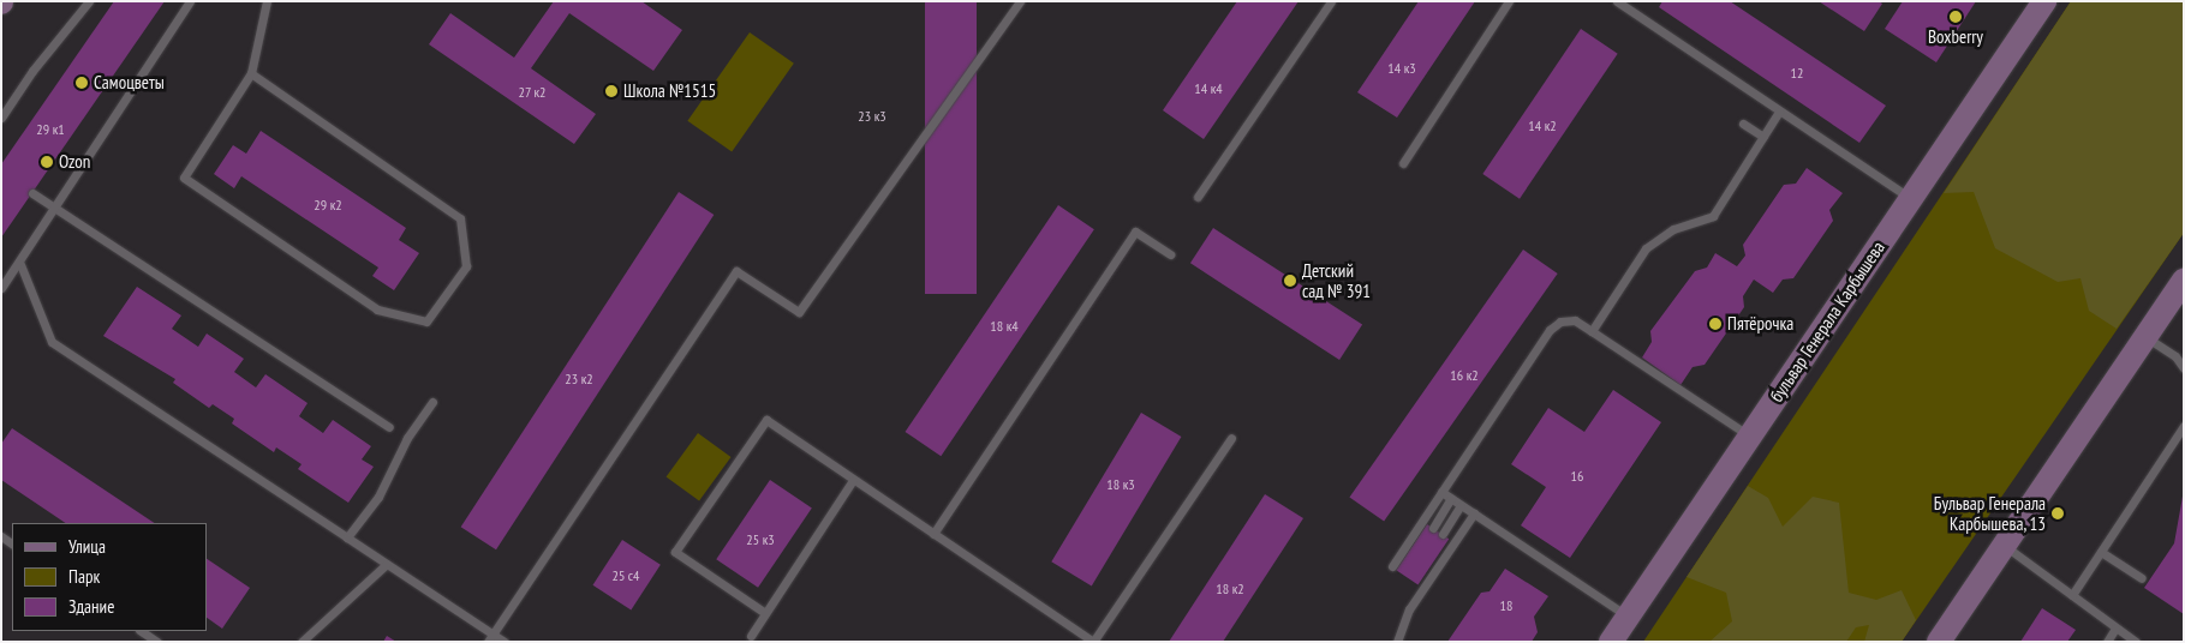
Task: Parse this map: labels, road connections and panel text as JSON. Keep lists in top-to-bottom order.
{
  "streets": {
    "street": ["бульвар Генерала Карбышева"]
  },
  "places": [
    "Boxberry",
    "Самоцветы",
    "Школа №1515",
    "Ozon",
    "Детский сад № 391",
    "Пятёрочка",
    "Бульвар Генерала Карбышева, 13"
  ],
  "house_numbers": [
    "14 к3",
    "12",
    "14 к4",
    "27 к2",
    "23 к3",
    "14 к2",
    "29 к1",
    "29 к2",
    "18 к4",
    "16 к2",
    "23 к2",
    "16",
    "18 к3",
    "25 к3",
    "25 с4",
    "18 к2",
    "18"
  ],
  "legend": ["Улица", "Парк", "Здание"]
}
